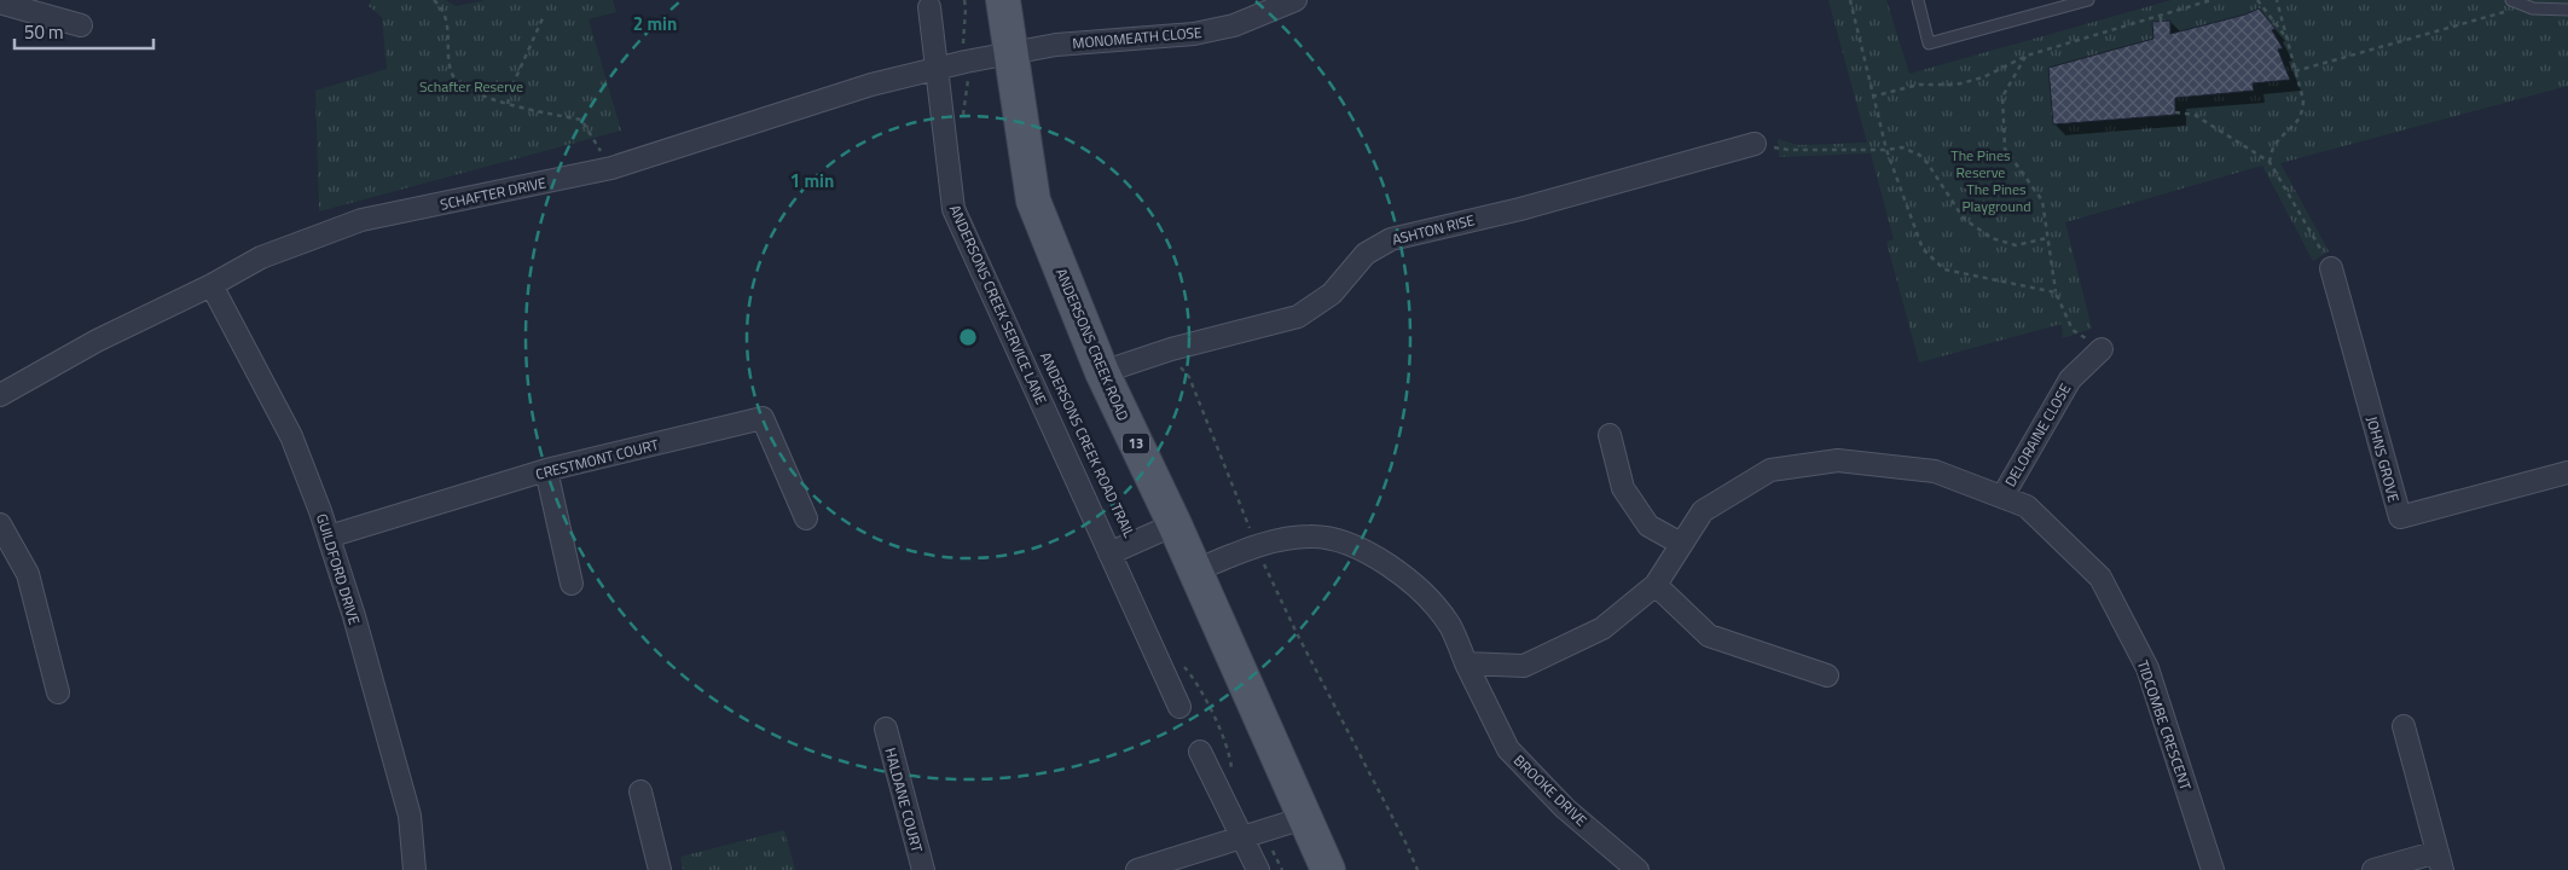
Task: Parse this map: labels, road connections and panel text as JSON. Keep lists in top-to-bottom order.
{
  "streets": {
    "main road": ["ANDERSONS CREEK ROAD", "13"],
    "street": [
      "MONOMEATH CLOSE",
      "SCHAFTER DRIVE",
      "ASHTON RISE",
      "ANDERSONS CREEK SERVICE LANE",
      "DELORAINE CLOSE",
      "CRESTMONT COURT",
      "JOHNS GROVE",
      "GUILDFORD DRIVE",
      "TIDCOMBE CRESCENT",
      "BROOKE DRIVE",
      "HALDANE COURT"
    ]
  },
  "crossings": [
    ["MONOMEATH CLOSE", "SCHAFTER DRIVE"],
    ["MONOMEATH CLOSE", "ANDERSONS CREEK ROAD"],
    ["SCHAFTER DRIVE", "ANDERSONS CREEK SERVICE LANE"],
    ["SCHAFTER DRIVE", "ANDERSONS CREEK ROAD"],
    ["SCHAFTER DRIVE", "GUILDFORD DRIVE"],
    ["ASHTON RISE", "ANDERSONS CREEK ROAD"],
    ["DELORAINE CLOSE", "TIDCOMBE CRESCENT"],
    ["CRESTMONT COURT", "GUILDFORD DRIVE"],
    ["TIDCOMBE CRESCENT", "BROOKE DRIVE"]
  ],
  "parks": ["Schafter Reserve", "The Pines Reserve", "The Pines Playground"],
  "scale_bar": "50 m",
  "rings": ["2 min", "1 min"]
}
